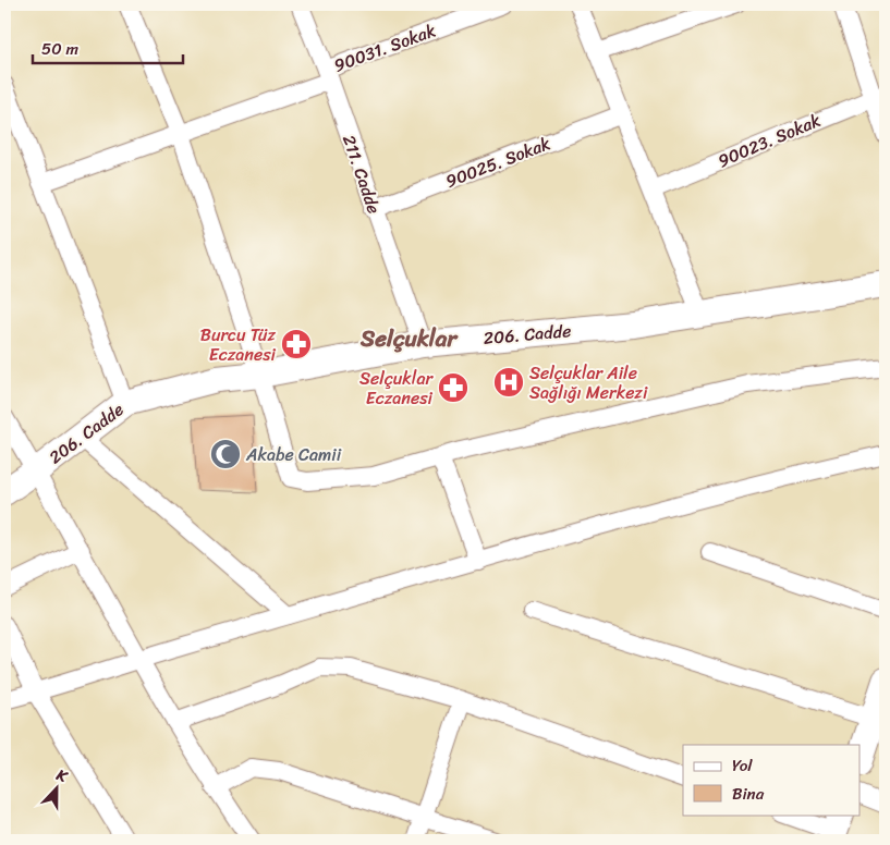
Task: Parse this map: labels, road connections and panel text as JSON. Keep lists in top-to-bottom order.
{
  "streets": {
    "street": [
      "90031. Sokak",
      "90023. Sokak",
      "90025. Sokak",
      "211. Cadde",
      "206. Cadde"
    ]
  },
  "crossings": [
    ["90031. Sokak", "211. Cadde"],
    ["90025. Sokak", "211. Cadde"],
    ["211. Cadde", "206. Cadde"]
  ],
  "districts": ["Selçuklar"],
  "places": {
    "pharmacy": ["Burcu Tüz Eczanesi", "Selçuklar Eczanesi"],
    "hospital": ["Selçuklar Aile Sağlığı Merkezi"],
    "mosque": ["Akabe Camii"]
  },
  "legend": ["Yol", "Bina"],
  "scale_bar": "50 m",
  "north": "top"
}
